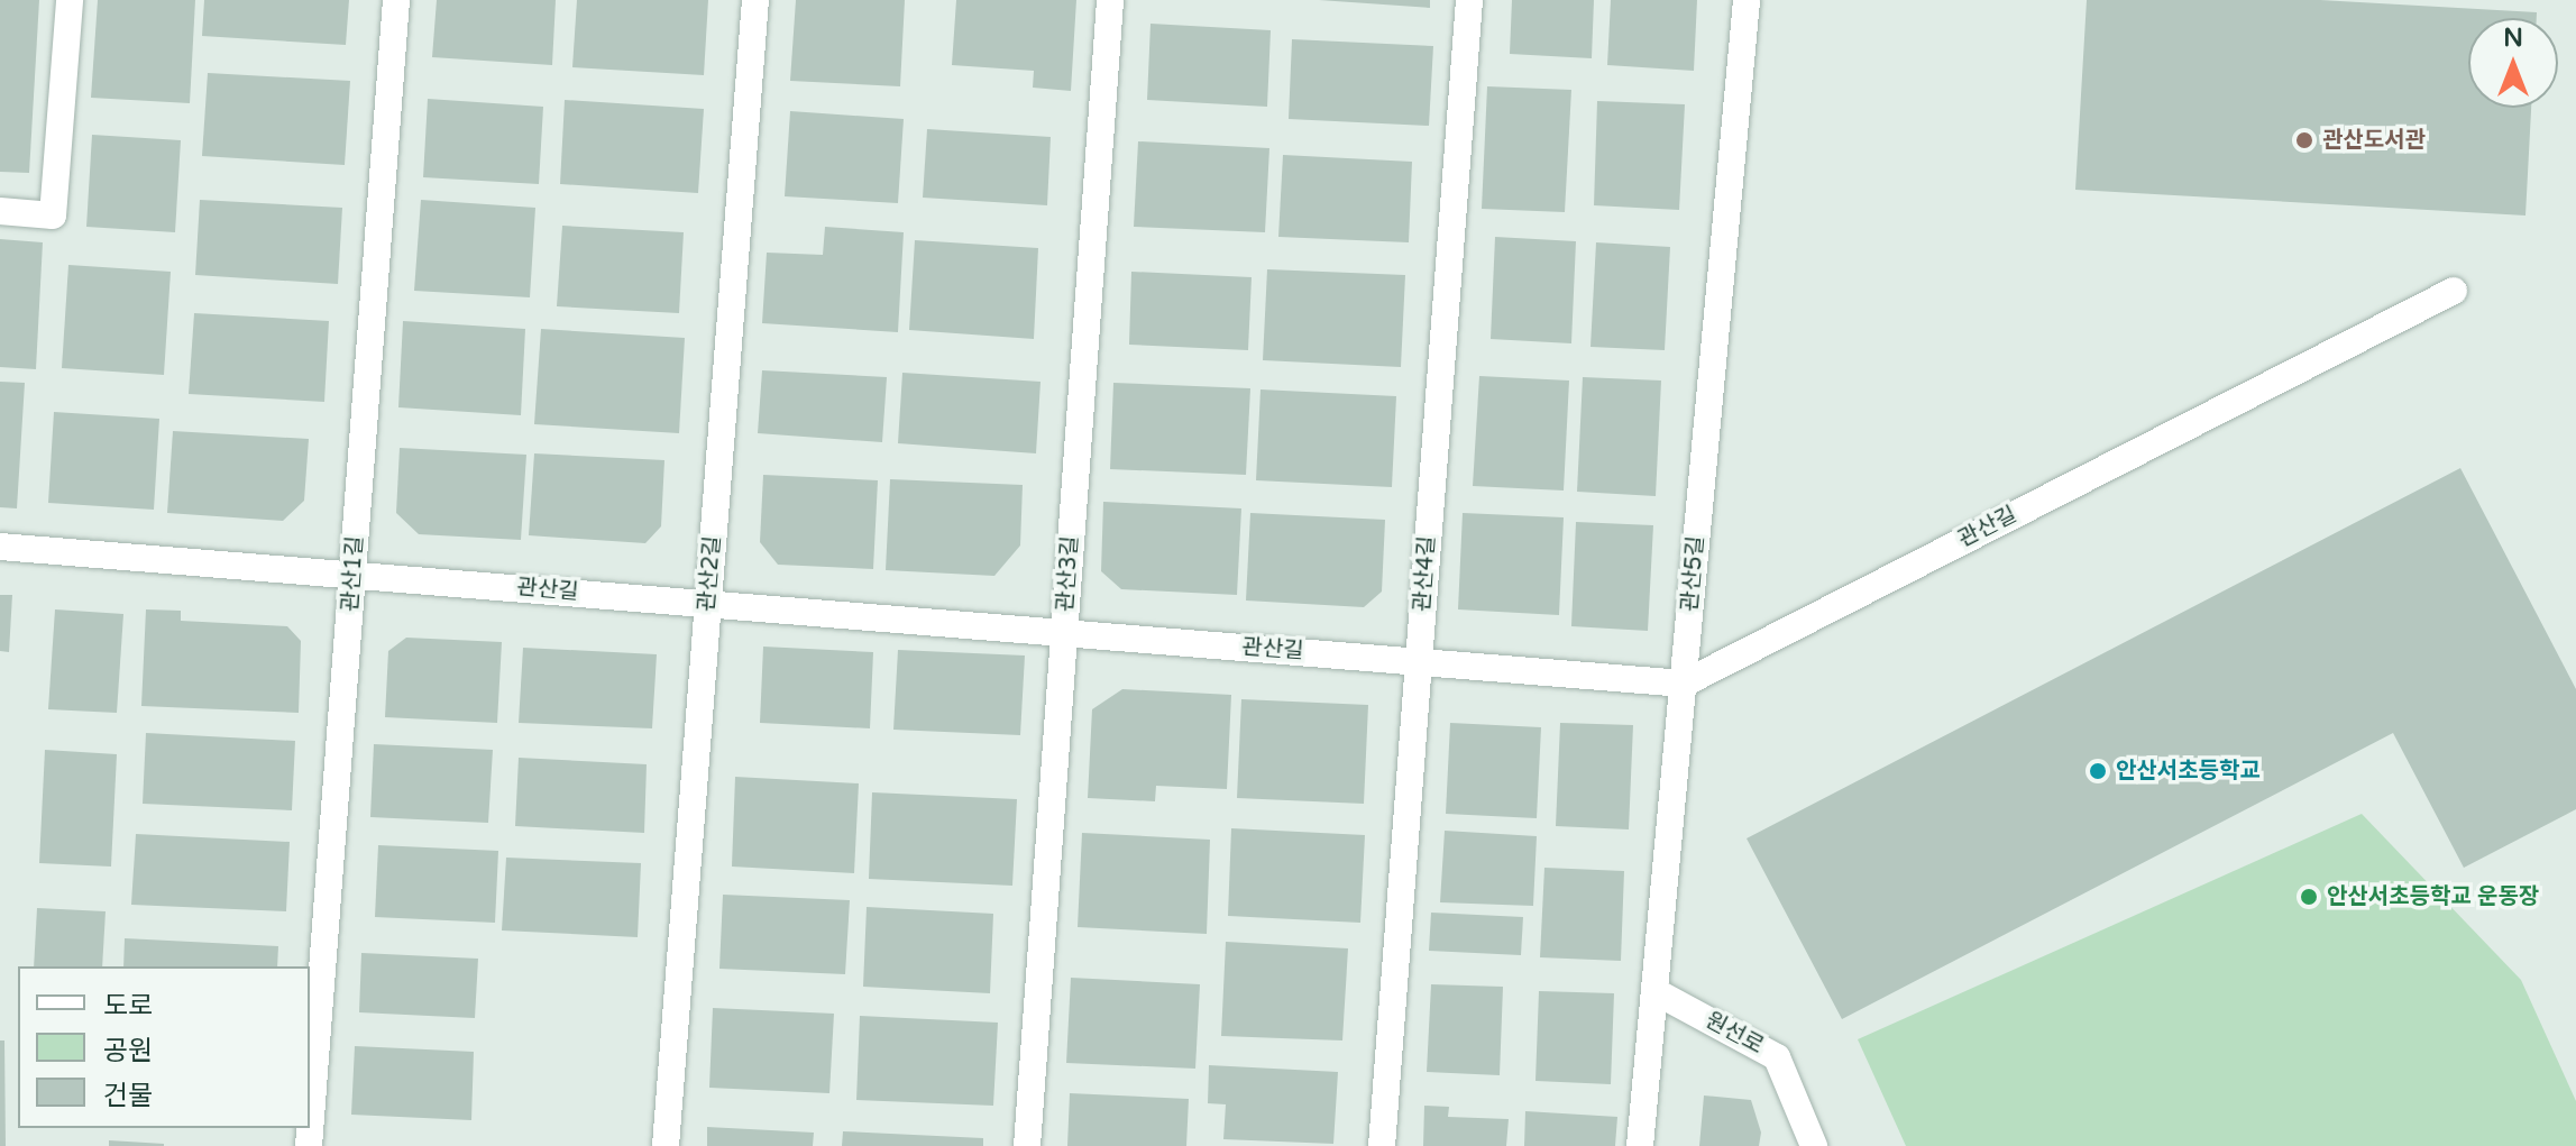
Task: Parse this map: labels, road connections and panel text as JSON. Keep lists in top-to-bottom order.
{
  "streets": {
    "street": [
      "관산길",
      "관산1길",
      "관산2길",
      "관산3길",
      "관산4길",
      "관산5길",
      "원선로"
    ]
  },
  "crossings": [
    ["관산길", "관산1길"],
    ["관산길", "관산2길"],
    ["관산길", "관산3길"],
    ["관산길", "관산4길"],
    ["관산길", "관산5길"],
    ["관산5길", "원선로"]
  ],
  "places": ["관산도서관", "안산서초등학교", "안산서초등학교 운동장"],
  "legend": ["도로", "공원", "건물"],
  "north": "top"
}
